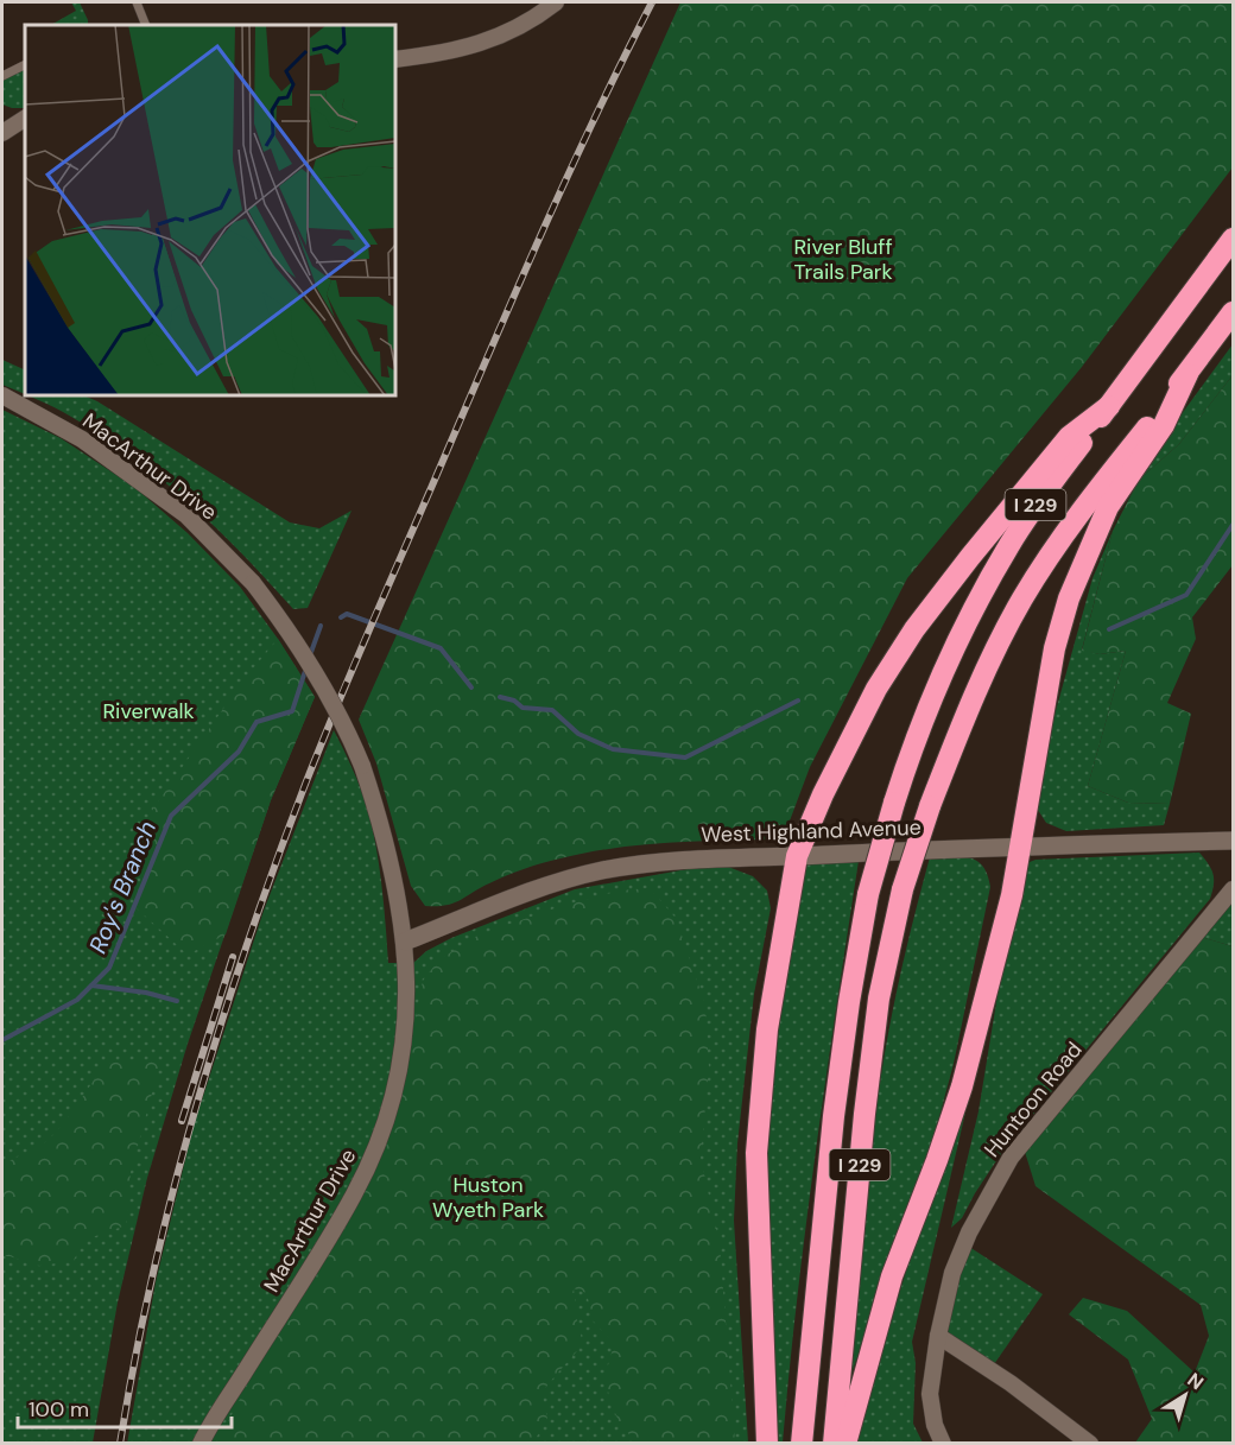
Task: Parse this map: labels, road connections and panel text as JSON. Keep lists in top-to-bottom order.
{
  "streets": {
    "highway": ["I 229"],
    "street": ["MacArthur Drive", "West Highland Avenue", "Huntoon Road"]
  },
  "crossings": [
    ["MacArthur Drive", "West Highland Avenue"]
  ],
  "water": ["Roy's Branch"],
  "parks": ["River Bluff Trails Park", "Riverwalk", "Huston Wyeth Park"],
  "scale_bar": "100 m",
  "north": "top right"
}
